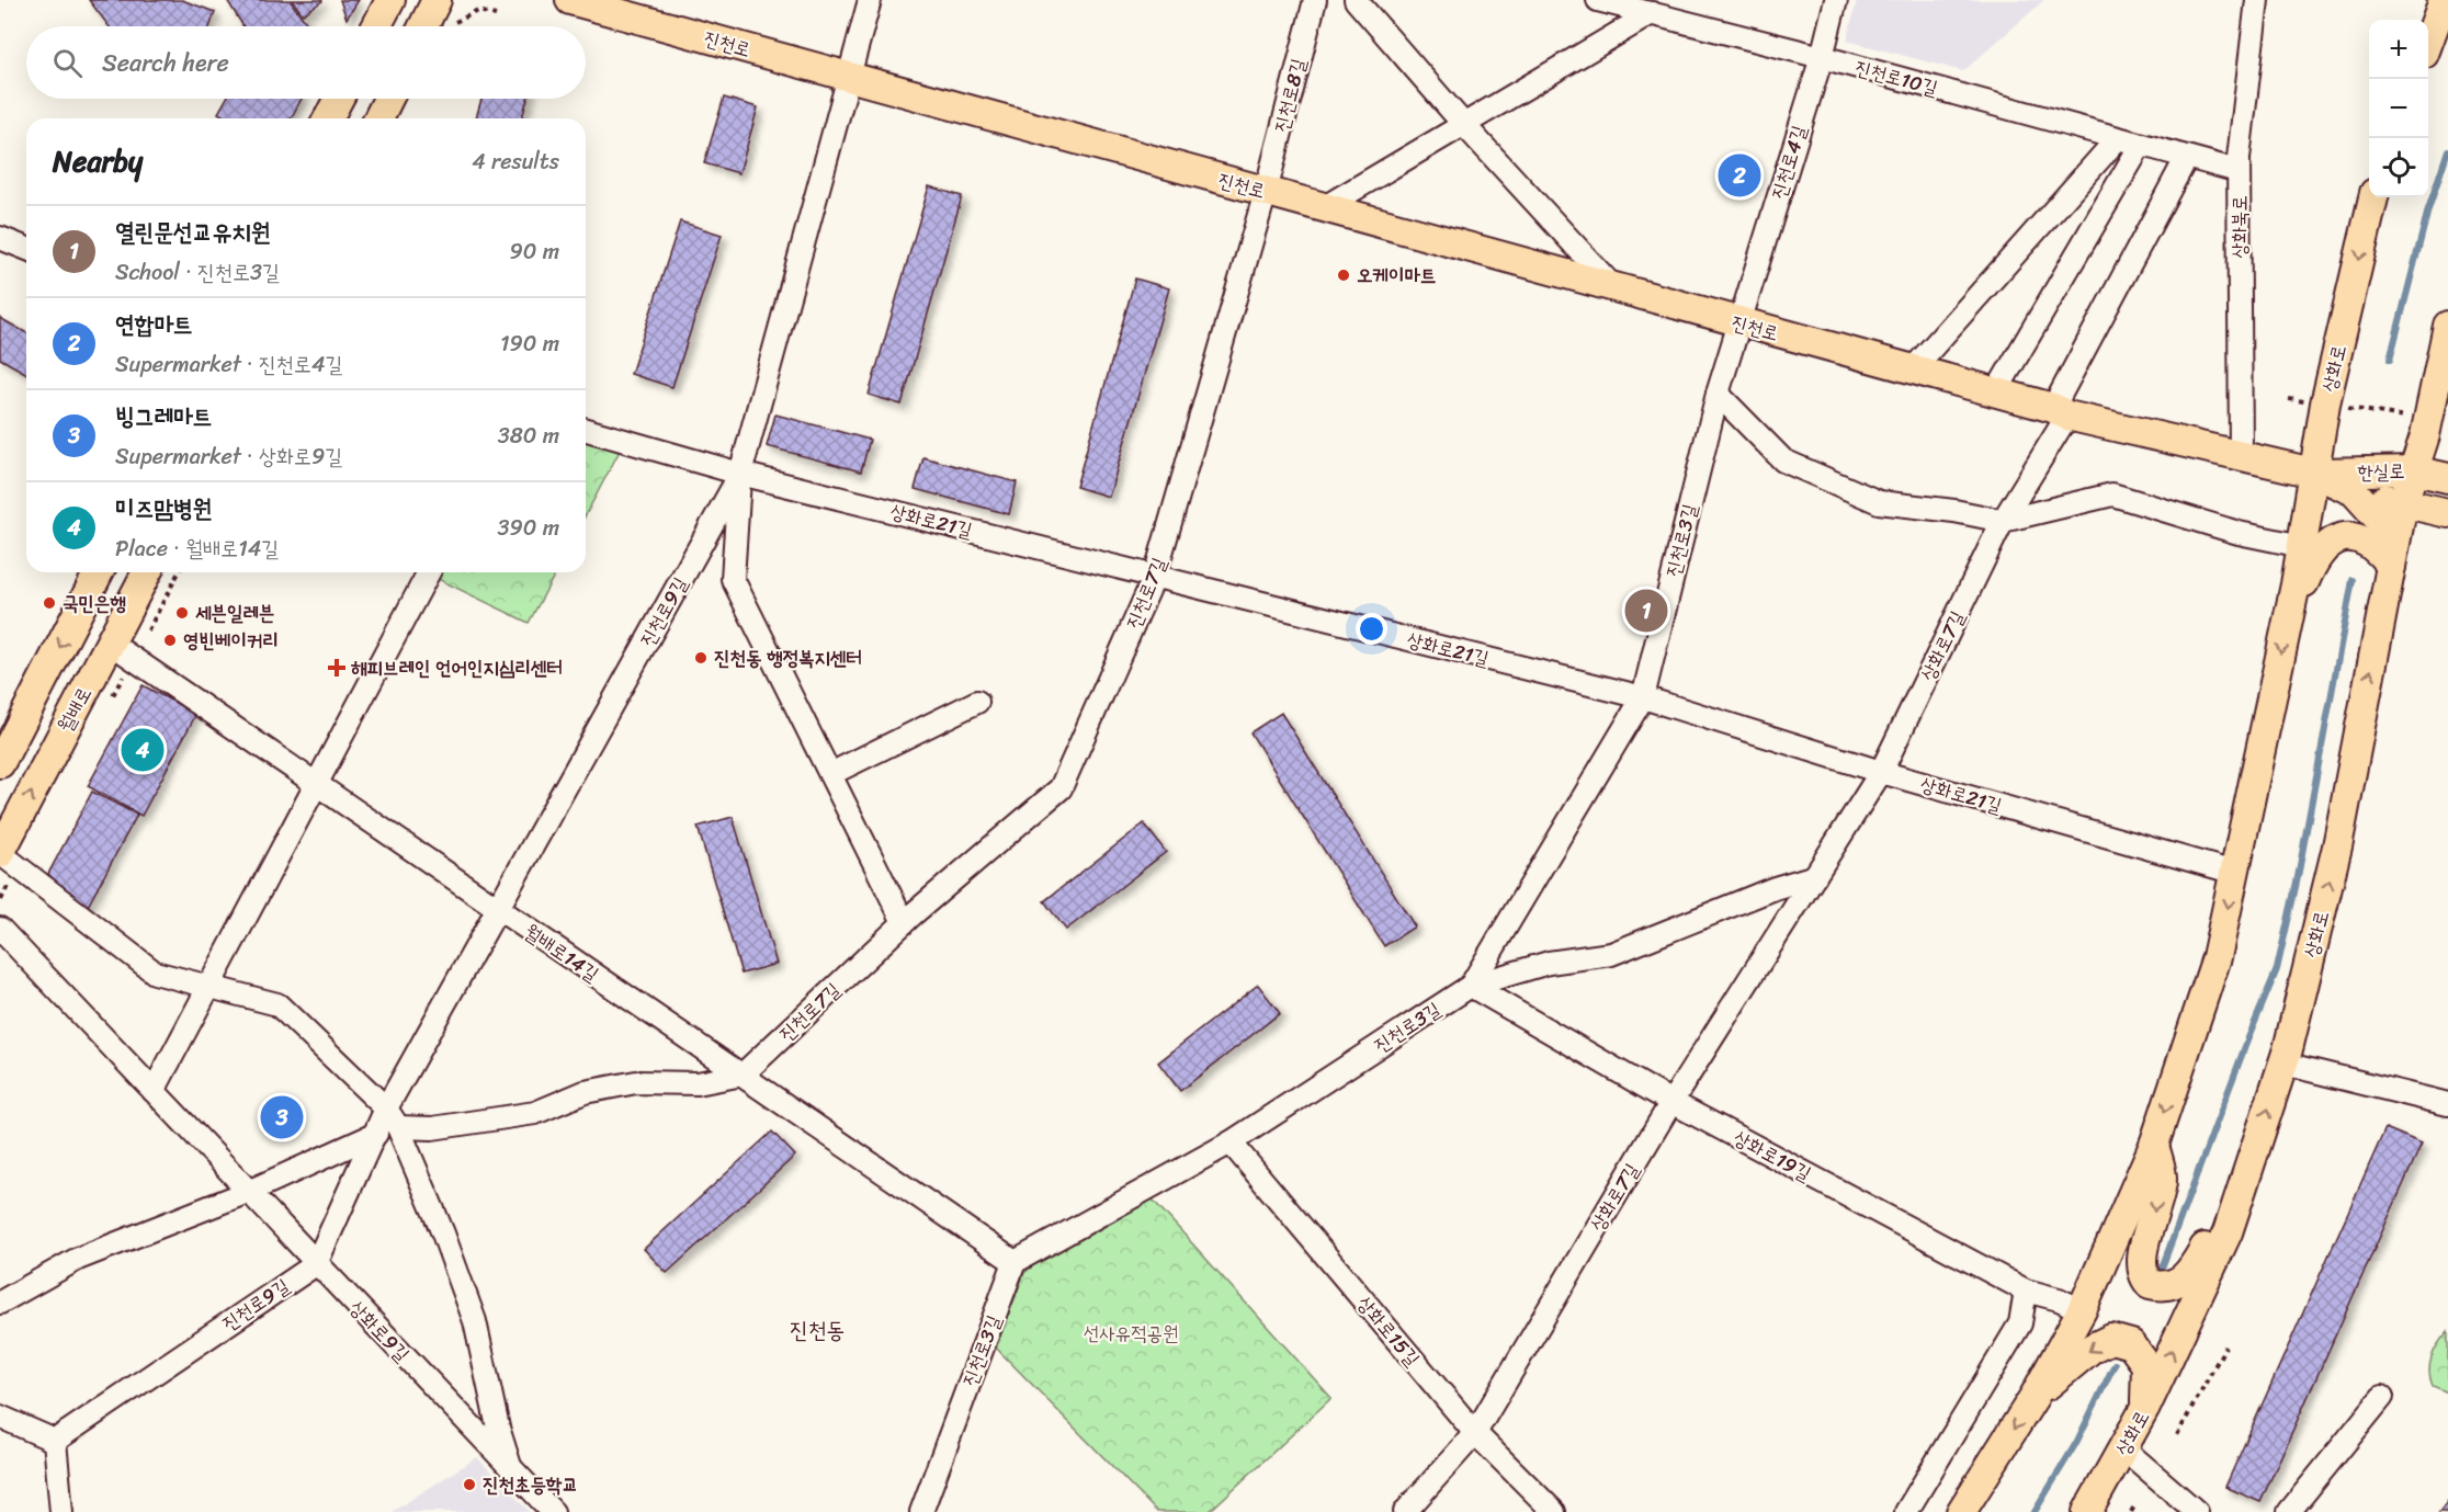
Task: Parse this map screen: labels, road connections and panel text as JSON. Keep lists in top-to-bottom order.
{
  "streets": {
    "main road": [
      "진천로",
      "상화로",
      "한실로",
      "월배로"
    ],
    "street": [
      "진천로10길",
      "진천로8길",
      "진천로4길",
      "상화북로",
      "상화로21길",
      "진천로3길",
      "진천로7길",
      "진천로9길",
      "상화로7길",
      "월배로14길",
      "상화로19길",
      "상화로9길",
      "상화로15길"
    ]
  },
  "crossings": [
    ["진천로", "진천로8길"],
    ["진천로", "진천로4길"],
    ["진천로", "상화북로"],
    ["진천로", "상화로"],
    ["진천로", "한실로"],
    ["진천로", "진천로3길"],
    ["진천로", "진천로7길"],
    ["진천로", "진천로9길"],
    ["진천로", "상화로7길"],
    ["진천로10길", "진천로4길"],
    ["진천로10길", "상화북로"],
    ["진천로8길", "진천로7길"],
    ["진천로4길", "진천로3길"],
    ["상화로", "한실로"],
    ["상화로", "상화로21길"],
    ["상화로", "상화로19길"],
    ["상화로21길", "진천로3길"],
    ["상화로21길", "진천로7길"],
    ["상화로21길", "진천로9길"],
    ["상화로21길", "상화로7길"],
    ["진천로3길", "월배로14길"],
    ["진천로3길", "상화로19길"],
    ["진천로3길", "상화로15길"],
    ["진천로7길", "월배로14길"],
    ["진천로9길", "월배로14길"],
    ["진천로9길", "상화로9길"],
    ["상화로7길", "상화로19길"],
    ["상화로7길", "상화로15길"],
    ["월배로", "월배로14길"]
  ],
  "districts": ["진천동"],
  "parks": ["선사유적공원"],
  "places": {
    "other": [
      "오케이마트",
      "국민은행",
      "세븐일레븐",
      "영빈베이커리",
      "진천동 행정복지센터",
      "진천초등학교"
    ],
    "health": ["해피브레인 언어인지심리센터"]
  },
  "page": {
    "map_buttons": ["+", "−"],
    "search": "Search here",
    "heading": ["Nearby", "4 results"],
    "pins": [
      "2",
      "1",
      "4",
      "3"
    ],
    "list": [
      {
        "mark": "1",
        "name": "열린문선교유치원",
        "note": "School · 진천로3길",
        "value": "90 m"
      },
      {
        "mark": "2",
        "name": "연합마트",
        "note": "Supermarket · 진천로4길",
        "value": "190 m"
      },
      {
        "mark": "3",
        "name": "빙그레마트",
        "note": "Supermarket · 상화로9길",
        "value": "380 m"
      },
      {
        "mark": "4",
        "name": "미즈맘병원",
        "note": "Place · 월배로14길",
        "value": "390 m"
      }
    ]
  }
}
